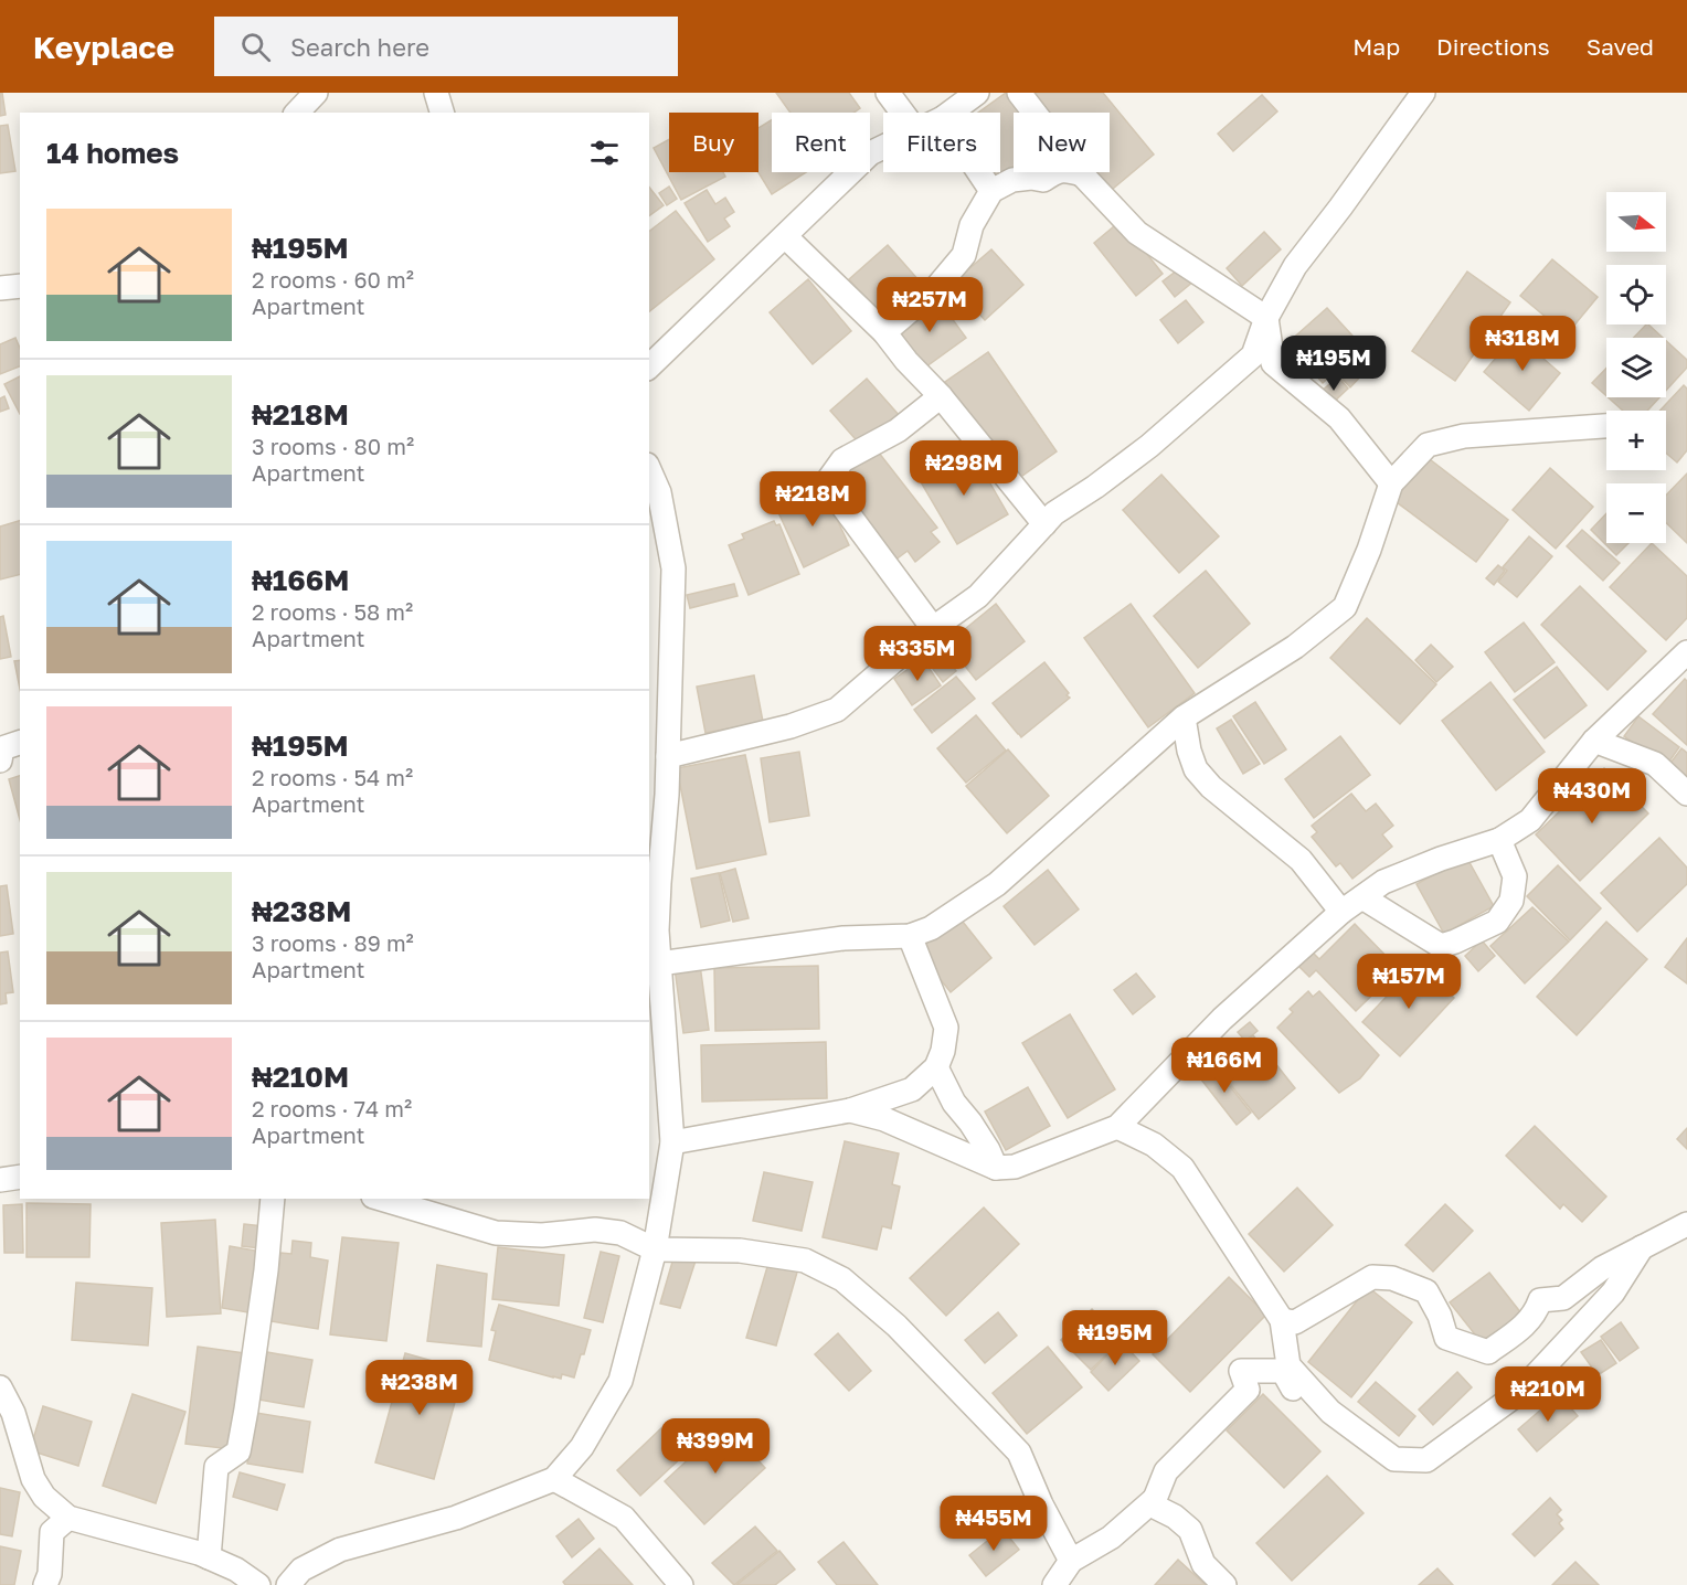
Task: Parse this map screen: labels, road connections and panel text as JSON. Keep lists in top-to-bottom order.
{
  "north": "right",
  "page": {
    "header": "Keyplace",
    "search": "Search here",
    "nav": ["Map", "Directions", "Saved"],
    "chip": [
      "Buy",
      "Rent",
      "Filters",
      "New"
    ],
    "heading": "14 homes",
    "map_buttons": ["+", "−"],
    "list": [
      {
        "name": "₦195M",
        "note": "2 rooms · 60 m² · Apartment"
      },
      {
        "name": "₦218M",
        "note": "3 rooms · 80 m² · Apartment"
      },
      {
        "name": "₦166M",
        "note": "2 rooms · 58 m² · Apartment"
      },
      {
        "name": "₦195M",
        "note": "2 rooms · 54 m² · Apartment"
      },
      {
        "name": "₦238M",
        "note": "3 rooms · 89 m² · Apartment"
      },
      {
        "name": "₦210M",
        "note": "2 rooms · 74 m² · Apartment"
      }
    ],
    "price": [
      "₦257M",
      "₦318M",
      "₦195M",
      "₦298M",
      "₦218M",
      "₦335M",
      "₦430M",
      "₦157M",
      "₦166M",
      "₦195M",
      "₦238M",
      "₦210M",
      "₦399M",
      "₦455M"
    ]
  }
}
